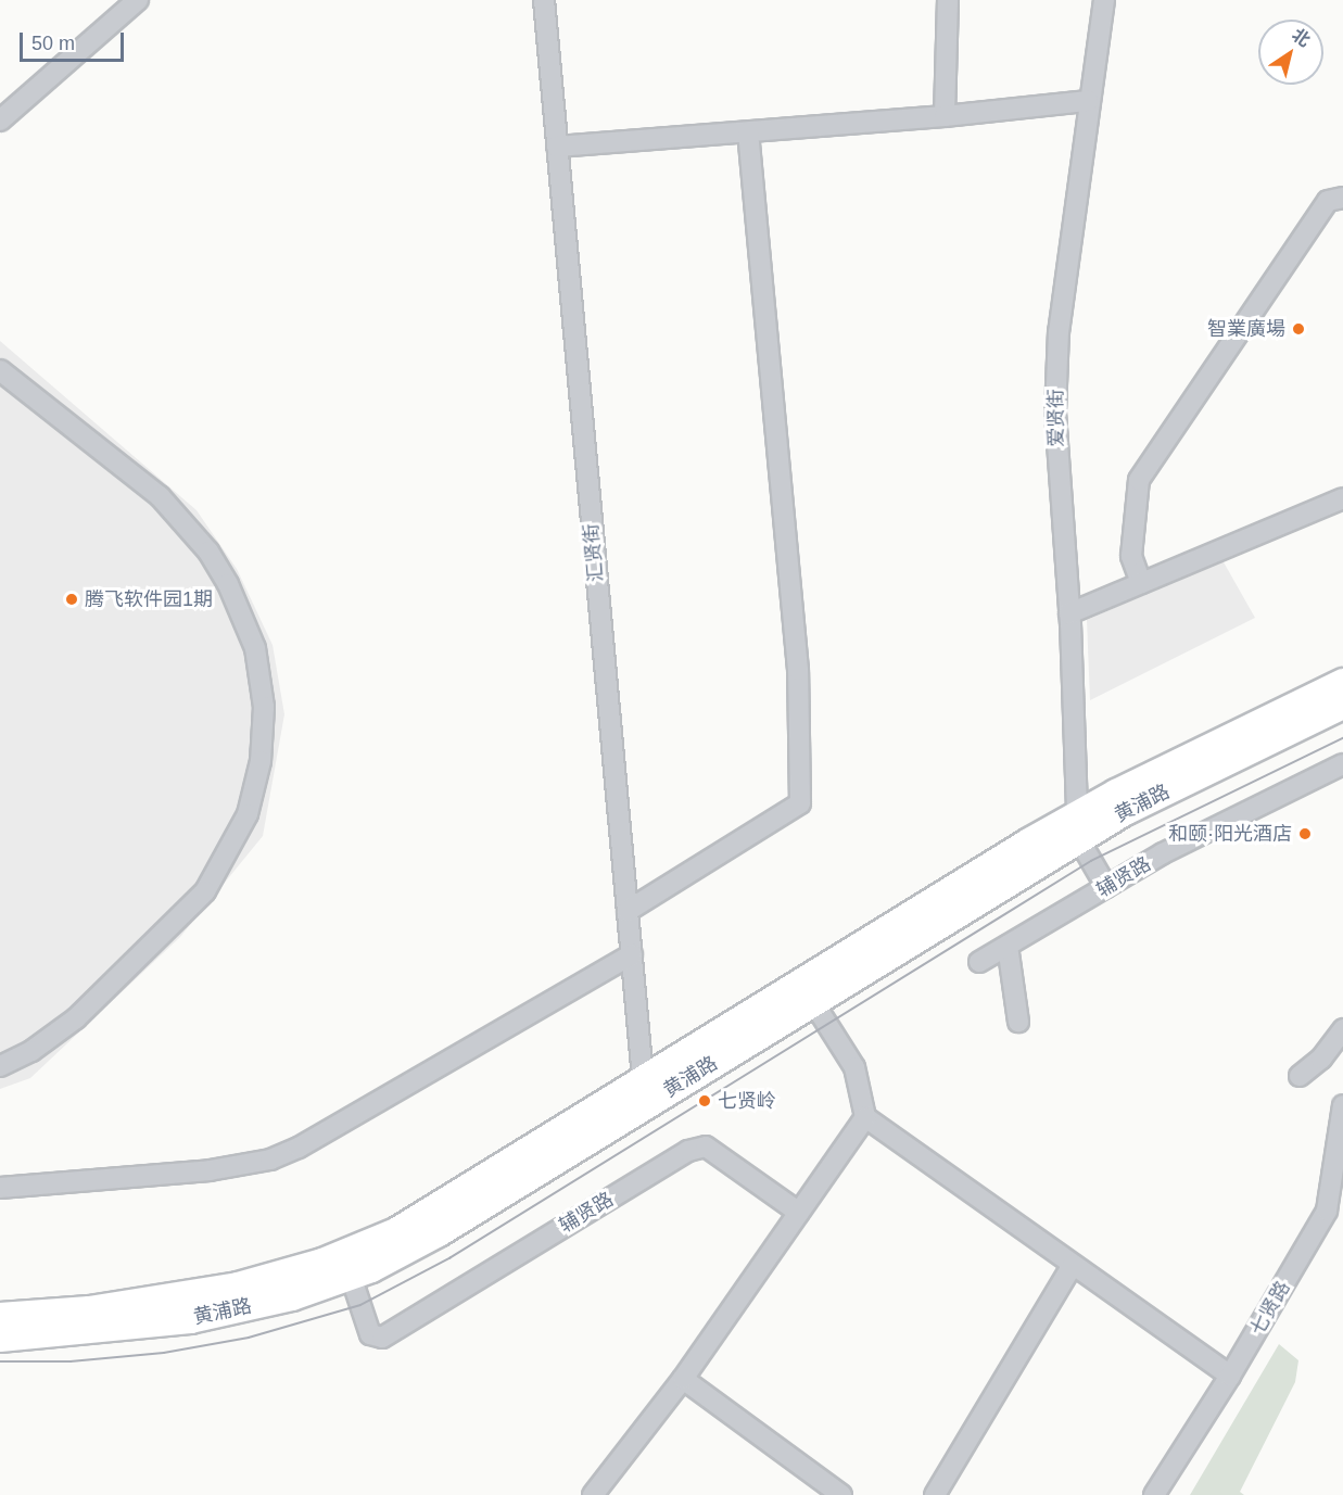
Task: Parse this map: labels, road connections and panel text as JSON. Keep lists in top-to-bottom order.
{
  "streets": {
    "highway": ["黄浦路"],
    "street": [
      "爱贤街",
      "汇贤街",
      "辅贤路",
      "七贤路"
    ]
  },
  "crossings": [
    ["爱贤街", "黄浦路"],
    ["汇贤街", "黄浦路"],
    ["黄浦路", "辅贤路"]
  ],
  "places": [
    "智業廣場",
    "腾飞软件园1期",
    "和颐·阳光酒店",
    "七贤岭"
  ],
  "scale_bar": "50 m",
  "north": "top right"
}
